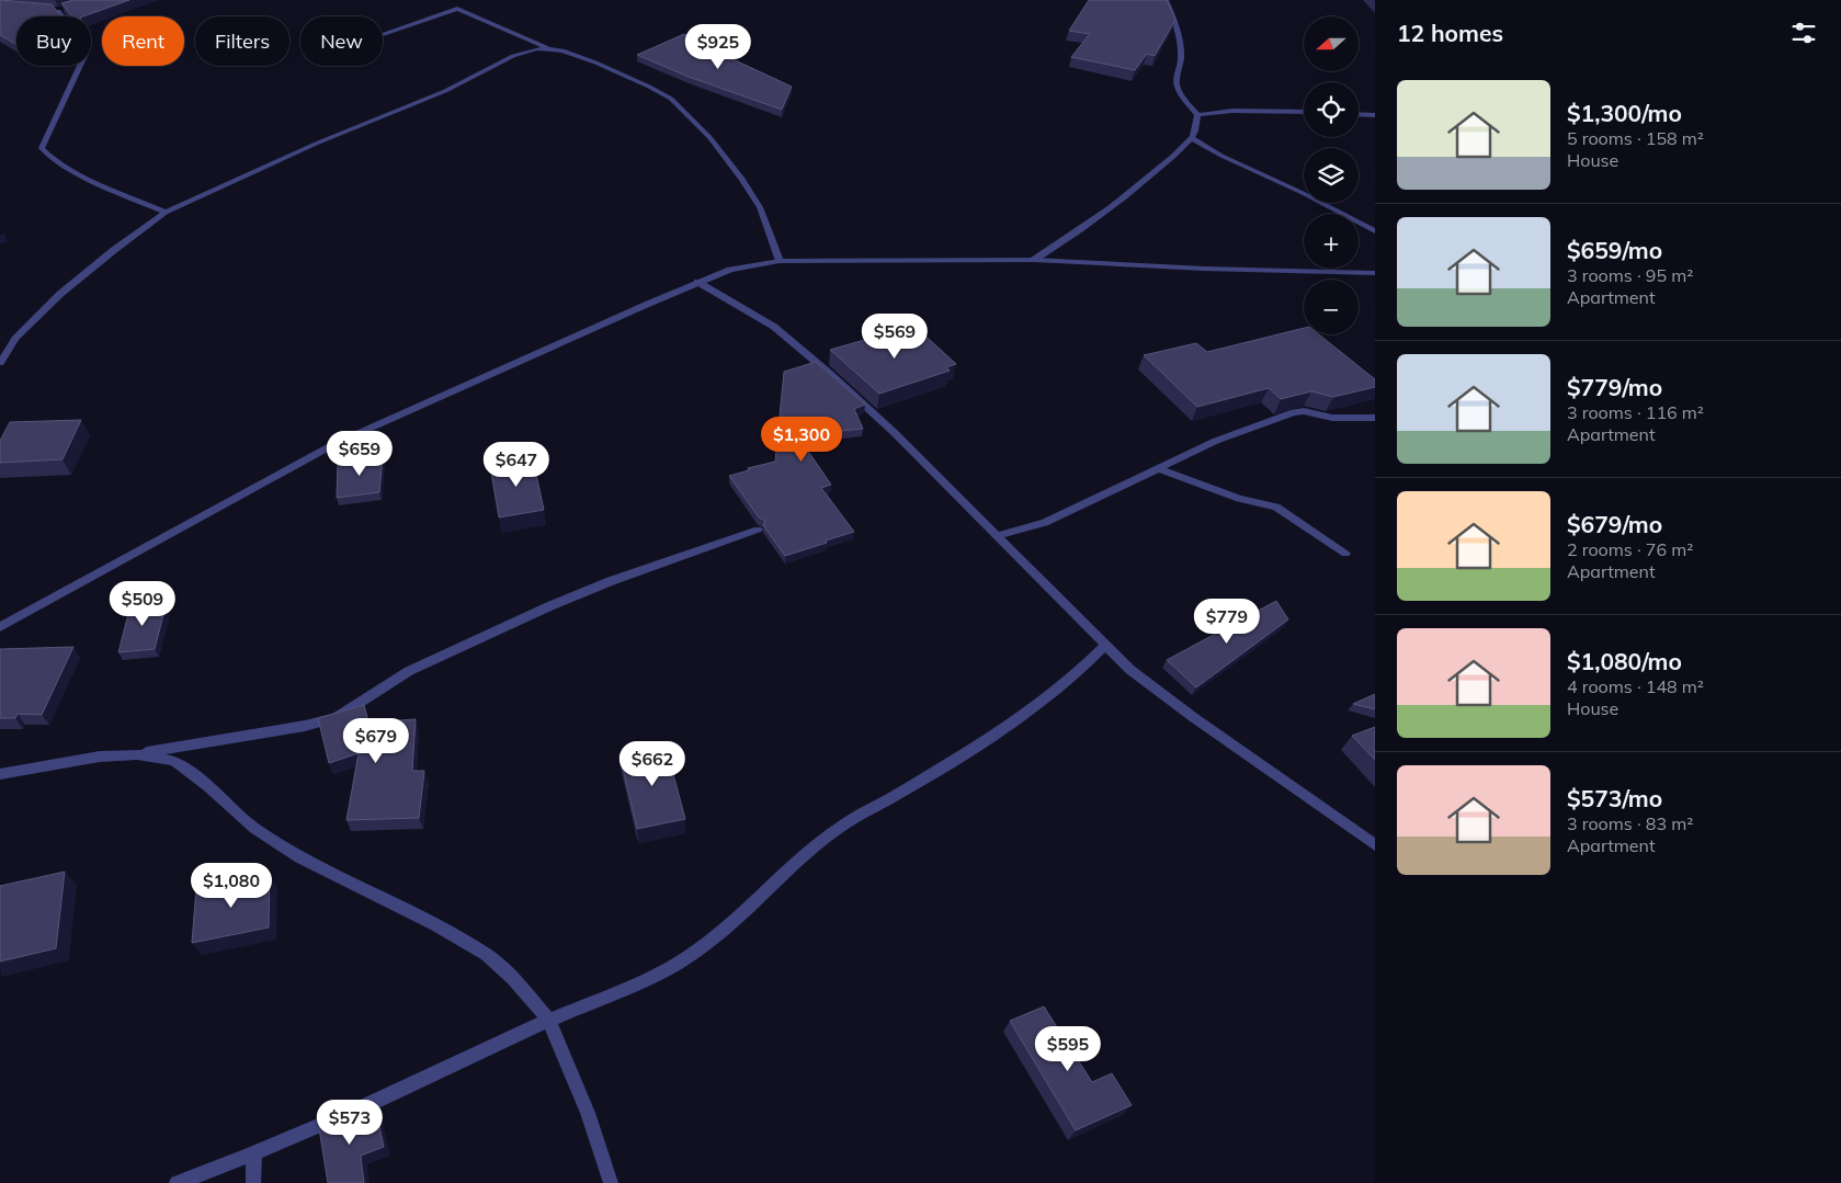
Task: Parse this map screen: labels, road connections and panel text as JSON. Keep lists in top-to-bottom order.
{
  "north": "left",
  "page": {
    "heading": "12 homes",
    "map_buttons": ["+", "−"],
    "chip": [
      "Buy",
      "Rent",
      "Filters",
      "New"
    ],
    "price": [
      "$925",
      "$569",
      "$1,300",
      "$659",
      "$647",
      "$509",
      "$779",
      "$679",
      "$662",
      "$1,080",
      "$595",
      "$573"
    ],
    "list": [
      {
        "name": "$1,300/mo",
        "note": "5 rooms · 158 m² · House"
      },
      {
        "name": "$659/mo",
        "note": "3 rooms · 95 m² · Apartment"
      },
      {
        "name": "$779/mo",
        "note": "3 rooms · 116 m² · Apartment"
      },
      {
        "name": "$679/mo",
        "note": "2 rooms · 76 m² · Apartment"
      },
      {
        "name": "$1,080/mo",
        "note": "4 rooms · 148 m² · House"
      },
      {
        "name": "$573/mo",
        "note": "3 rooms · 83 m² · Apartment"
      }
    ]
  }
}
